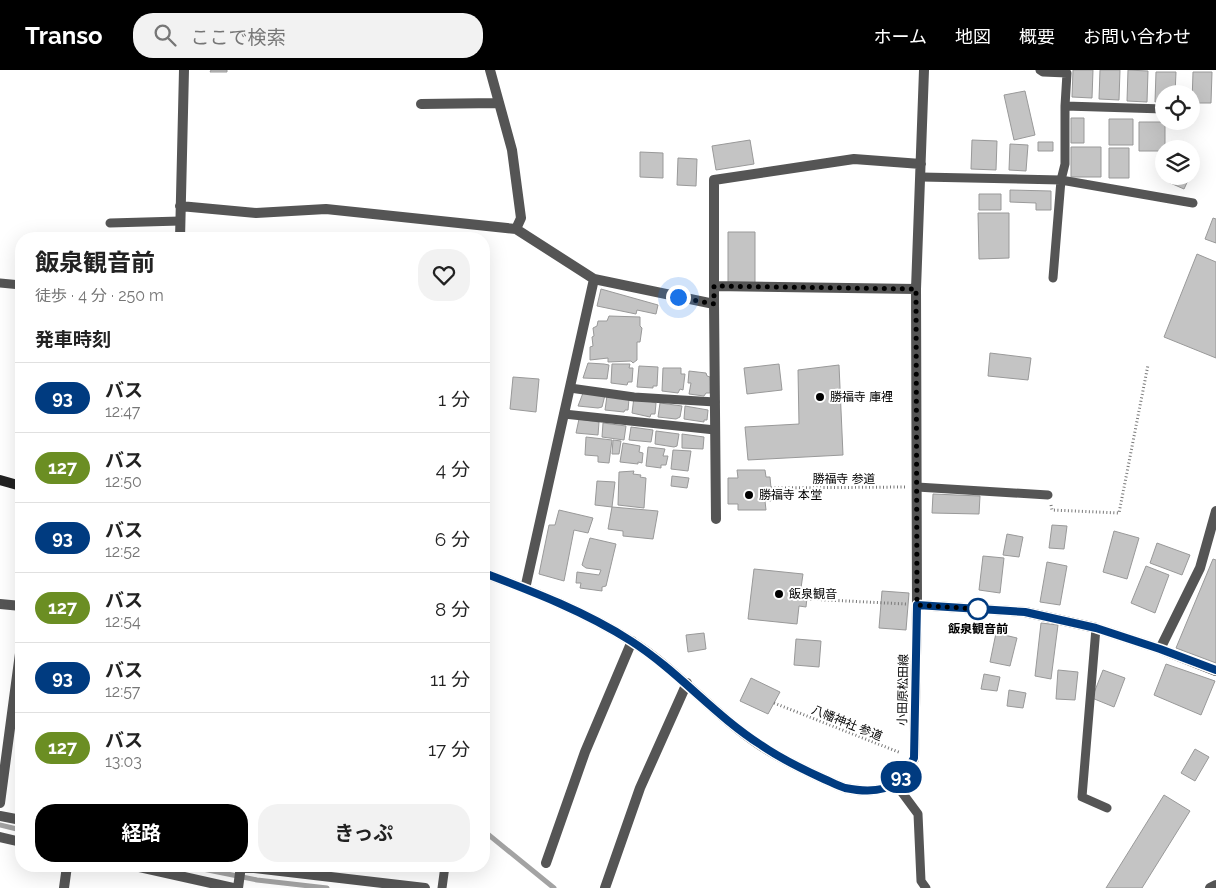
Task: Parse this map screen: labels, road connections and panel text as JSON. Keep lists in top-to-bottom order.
{
  "streets": {
    "main road": ["小田原松田線"],
    "path": ["勝福寺 参道", "八幡神社 参道"]
  },
  "crossings": [
    ["小田原松田線", "八幡神社 参道"]
  ],
  "places": [
    "勝福寺 庫裡",
    "勝福寺 本堂",
    "飯泉観音",
    "飯泉観音前"
  ],
  "lines": ["bus line 93"],
  "page": {
    "header": "Transo",
    "search": "ここで検索",
    "nav": [
      "ホーム",
      "地図",
      "概要",
      "お問い合わせ"
    ],
    "on_map": "93",
    "heading": [
      ["飯泉観音前", "徒歩 · 4 分 · 250 m"],
      "発車時刻"
    ],
    "list": [
      {
        "mark": "93",
        "name": "バス",
        "note": "12:47",
        "value": "1 分"
      },
      {
        "mark": "127",
        "name": "バス",
        "note": "12:50",
        "value": "4 分"
      },
      {
        "mark": "93",
        "name": "バス",
        "note": "12:52",
        "value": "6 分"
      },
      {
        "mark": "127",
        "name": "バス",
        "note": "12:54",
        "value": "8 分"
      },
      {
        "mark": "93",
        "name": "バス",
        "note": "12:57",
        "value": "11 分"
      },
      {
        "mark": "127",
        "name": "バス",
        "note": "13:03",
        "value": "17 分"
      }
    ],
    "buttons": ["経路", "きっぷ"]
  }
}
